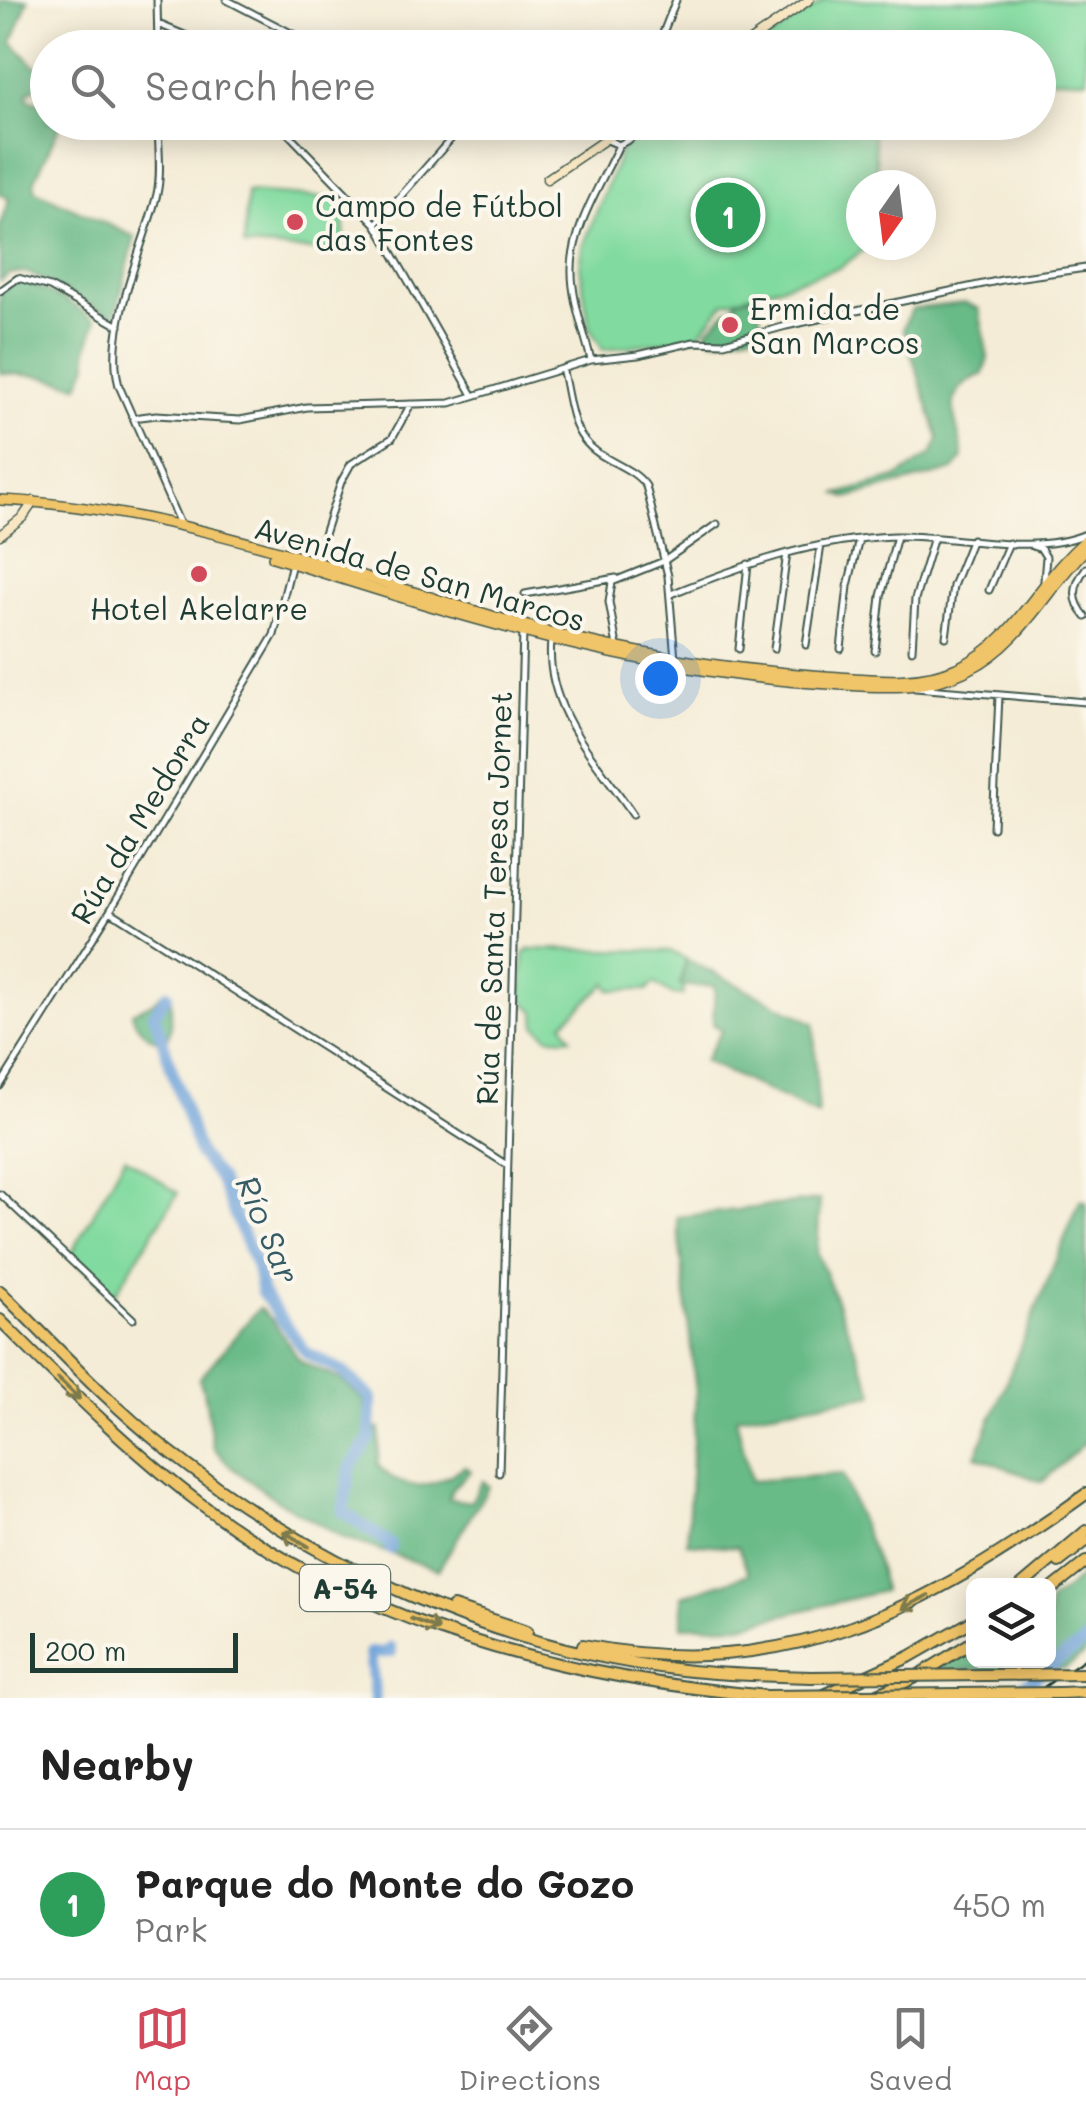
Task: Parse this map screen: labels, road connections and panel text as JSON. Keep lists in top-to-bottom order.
{
  "streets": {
    "highway": ["A-54"],
    "main road": ["Avenida de San Marcos"],
    "street": ["Rúa da Medorra", "Rúa de Santa Teresa Jornet"]
  },
  "crossings": [
    ["Avenida de San Marcos", "Rúa da Medorra"],
    ["Avenida de San Marcos", "Rúa de Santa Teresa Jornet"],
    ["Rúa da Medorra", "Rúa de Santa Teresa Jornet"]
  ],
  "water": ["Río Sar"],
  "places": ["Campo de Fútbol das Fontes", "Ermida de San Marcos", "Hotel Akelarre"],
  "scale_bar": "200 m",
  "north": "bottom",
  "page": {
    "search": "Search here",
    "pins": "1",
    "scale": "200 m",
    "heading": "Nearby",
    "list": [
      {
        "mark": "1",
        "name": "Parque do Monte do Gozo",
        "note": "Park",
        "value": "450 m"
      }
    ],
    "nav": ["Map", "Directions", "Saved"]
  }
}
